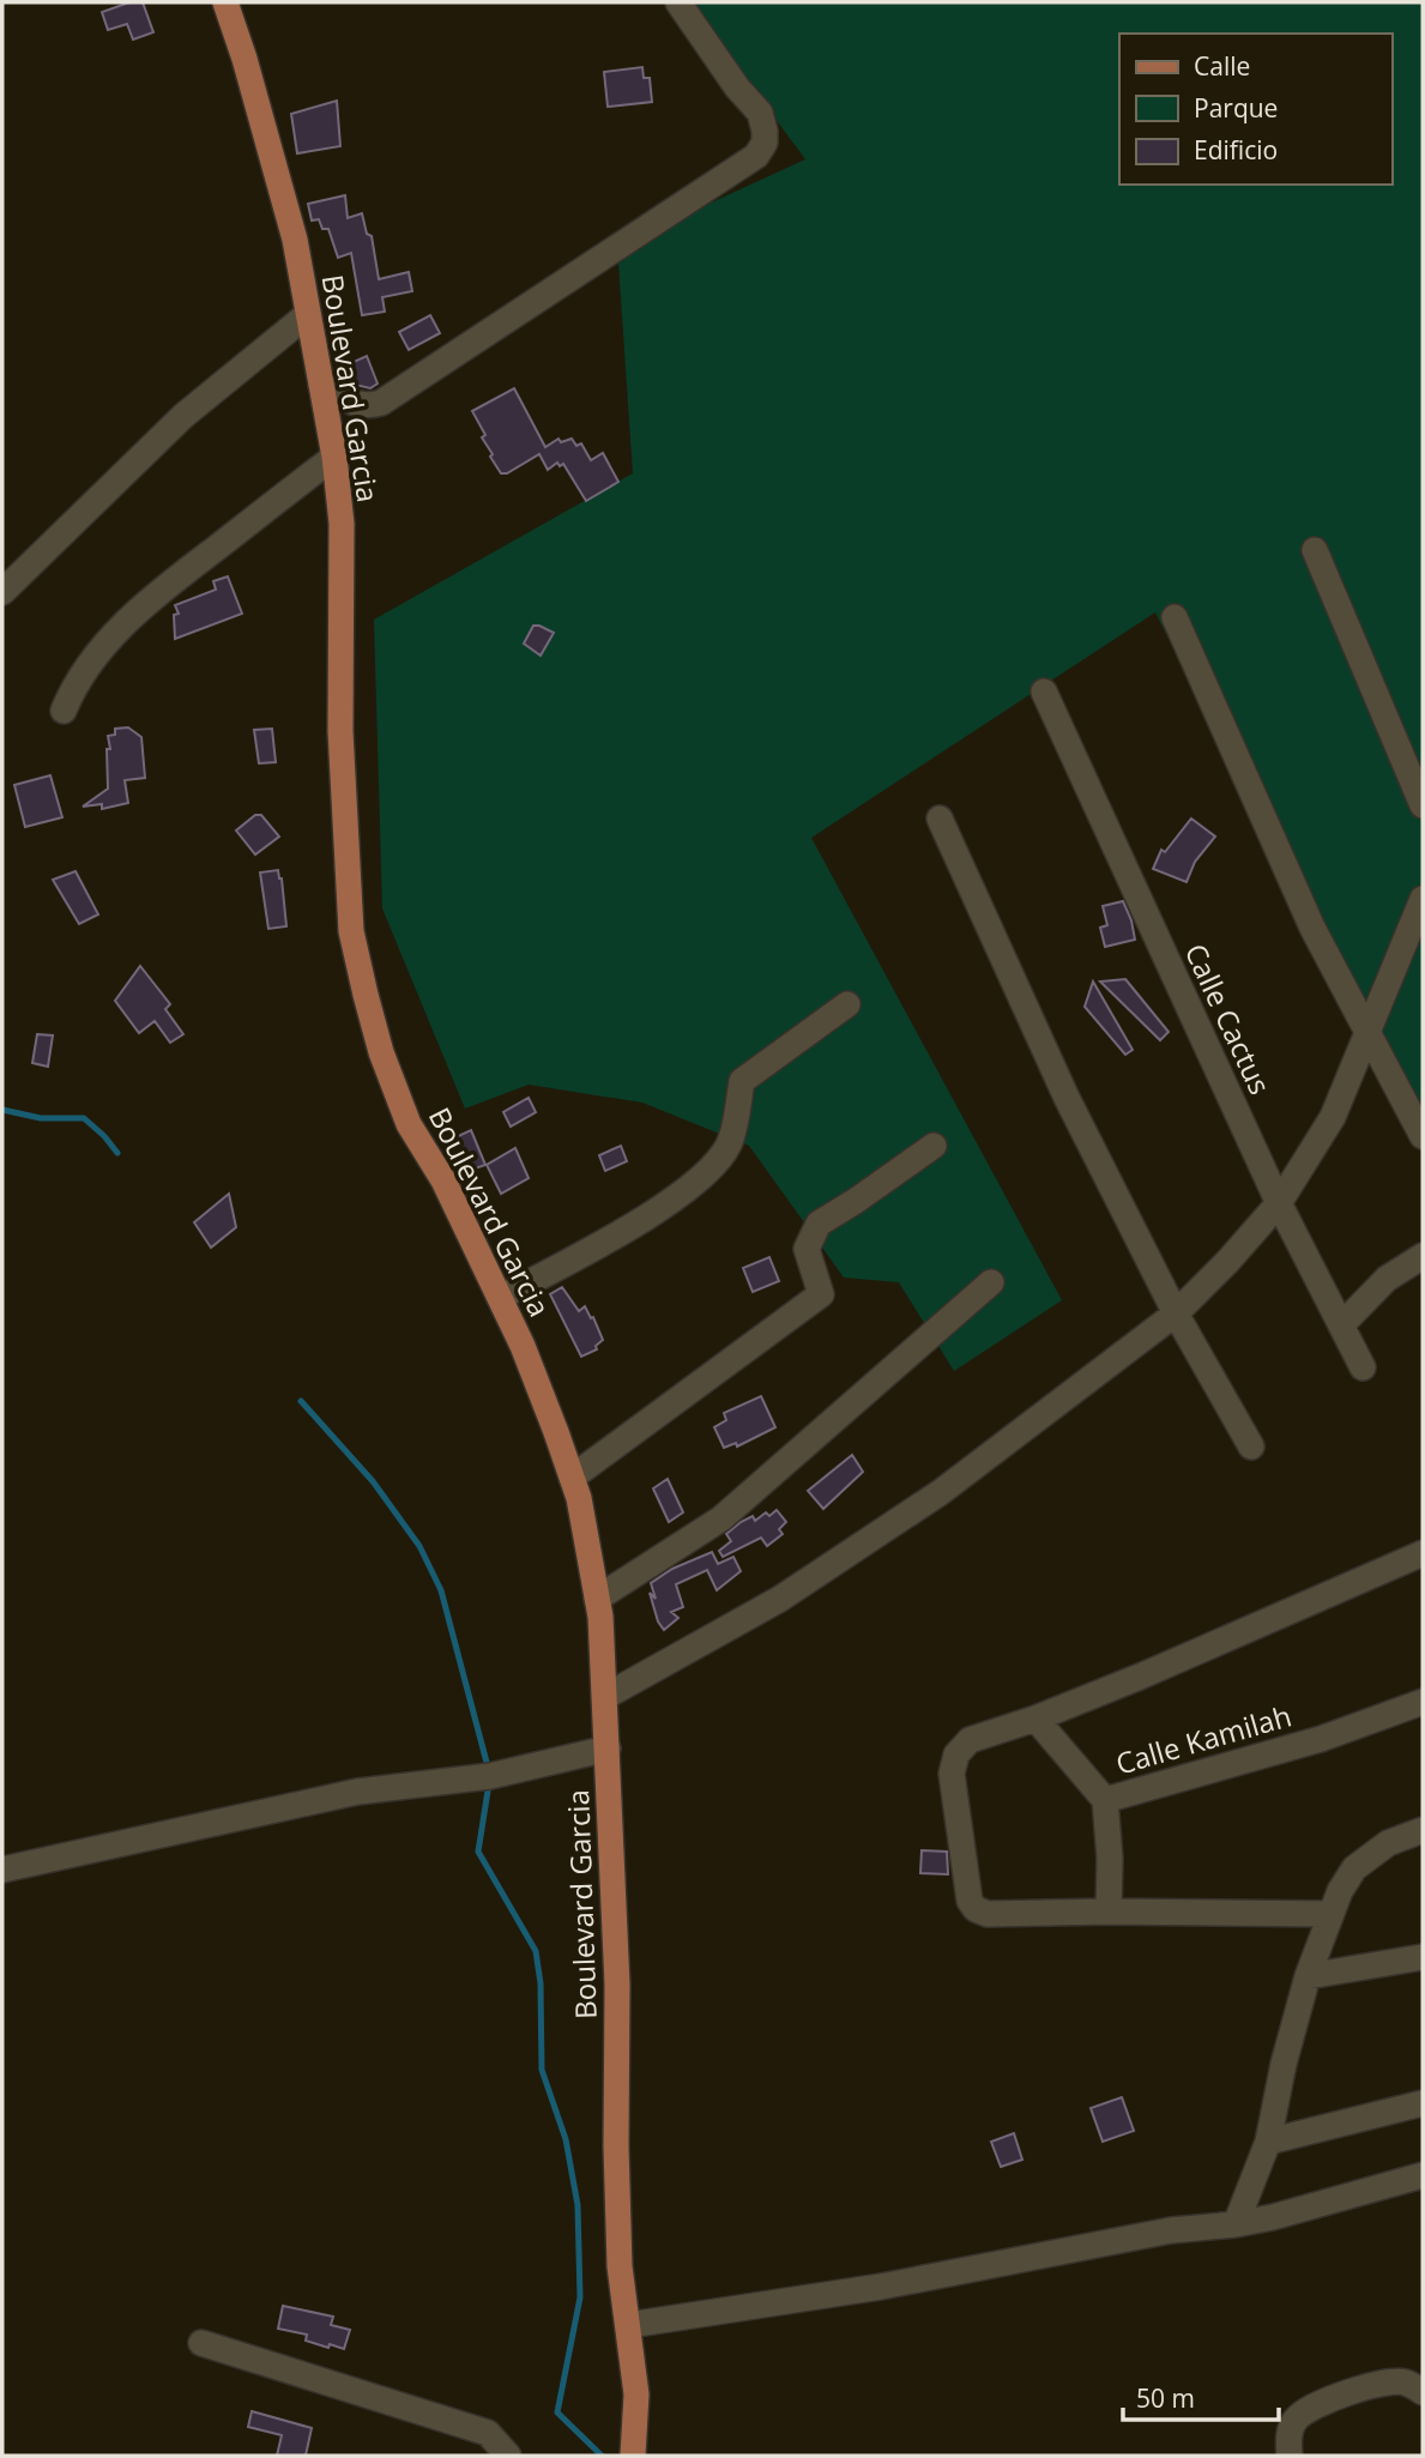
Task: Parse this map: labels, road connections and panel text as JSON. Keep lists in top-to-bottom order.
{
  "streets": {
    "main road": ["Boulevard Garcia"],
    "street": ["Calle Cactus", "Calle Kamilah"]
  },
  "legend": ["Calle", "Parque", "Edificio"],
  "scale_bar": "50 m"
}
